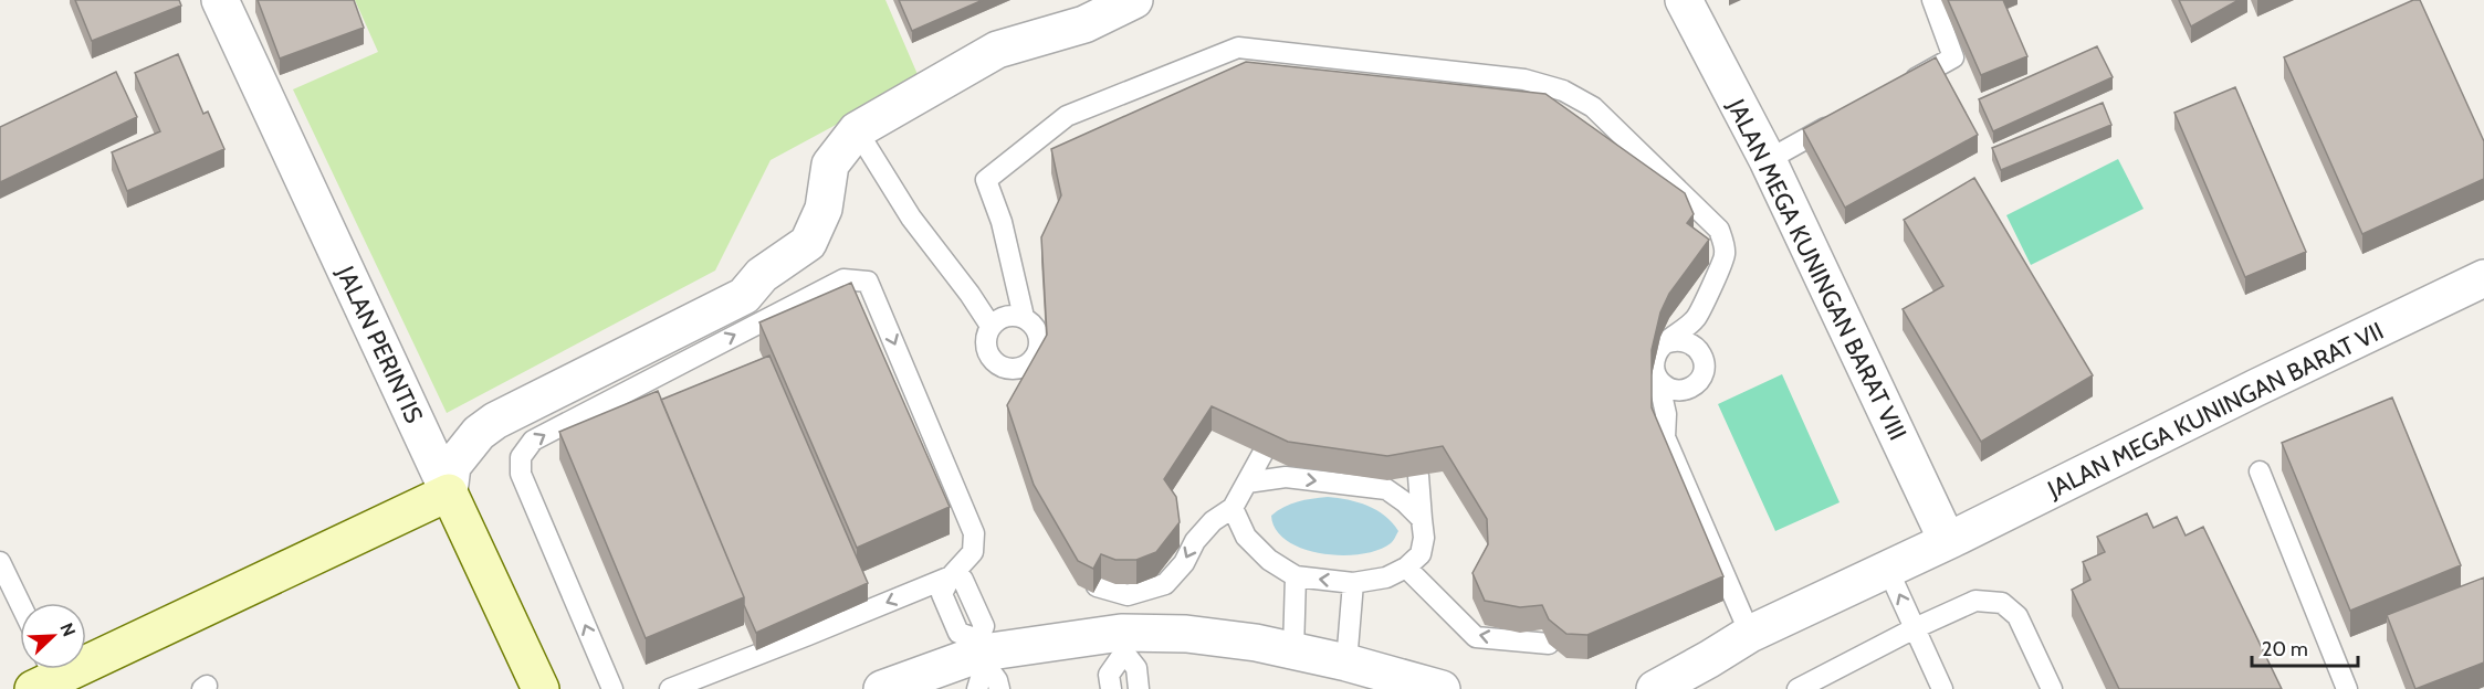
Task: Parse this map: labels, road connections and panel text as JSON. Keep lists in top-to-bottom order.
{
  "streets": {
    "street": ["JALAN MEGA KUNINGAN BARAT VIII", "JALAN PERINTIS", "JALAN MEGA KUNINGAN BARAT VII"]
  },
  "crossings": [
    ["JALAN MEGA KUNINGAN BARAT VIII", "JALAN MEGA KUNINGAN BARAT VII"]
  ],
  "scale_bar": "20 m",
  "north": "top right"
}
